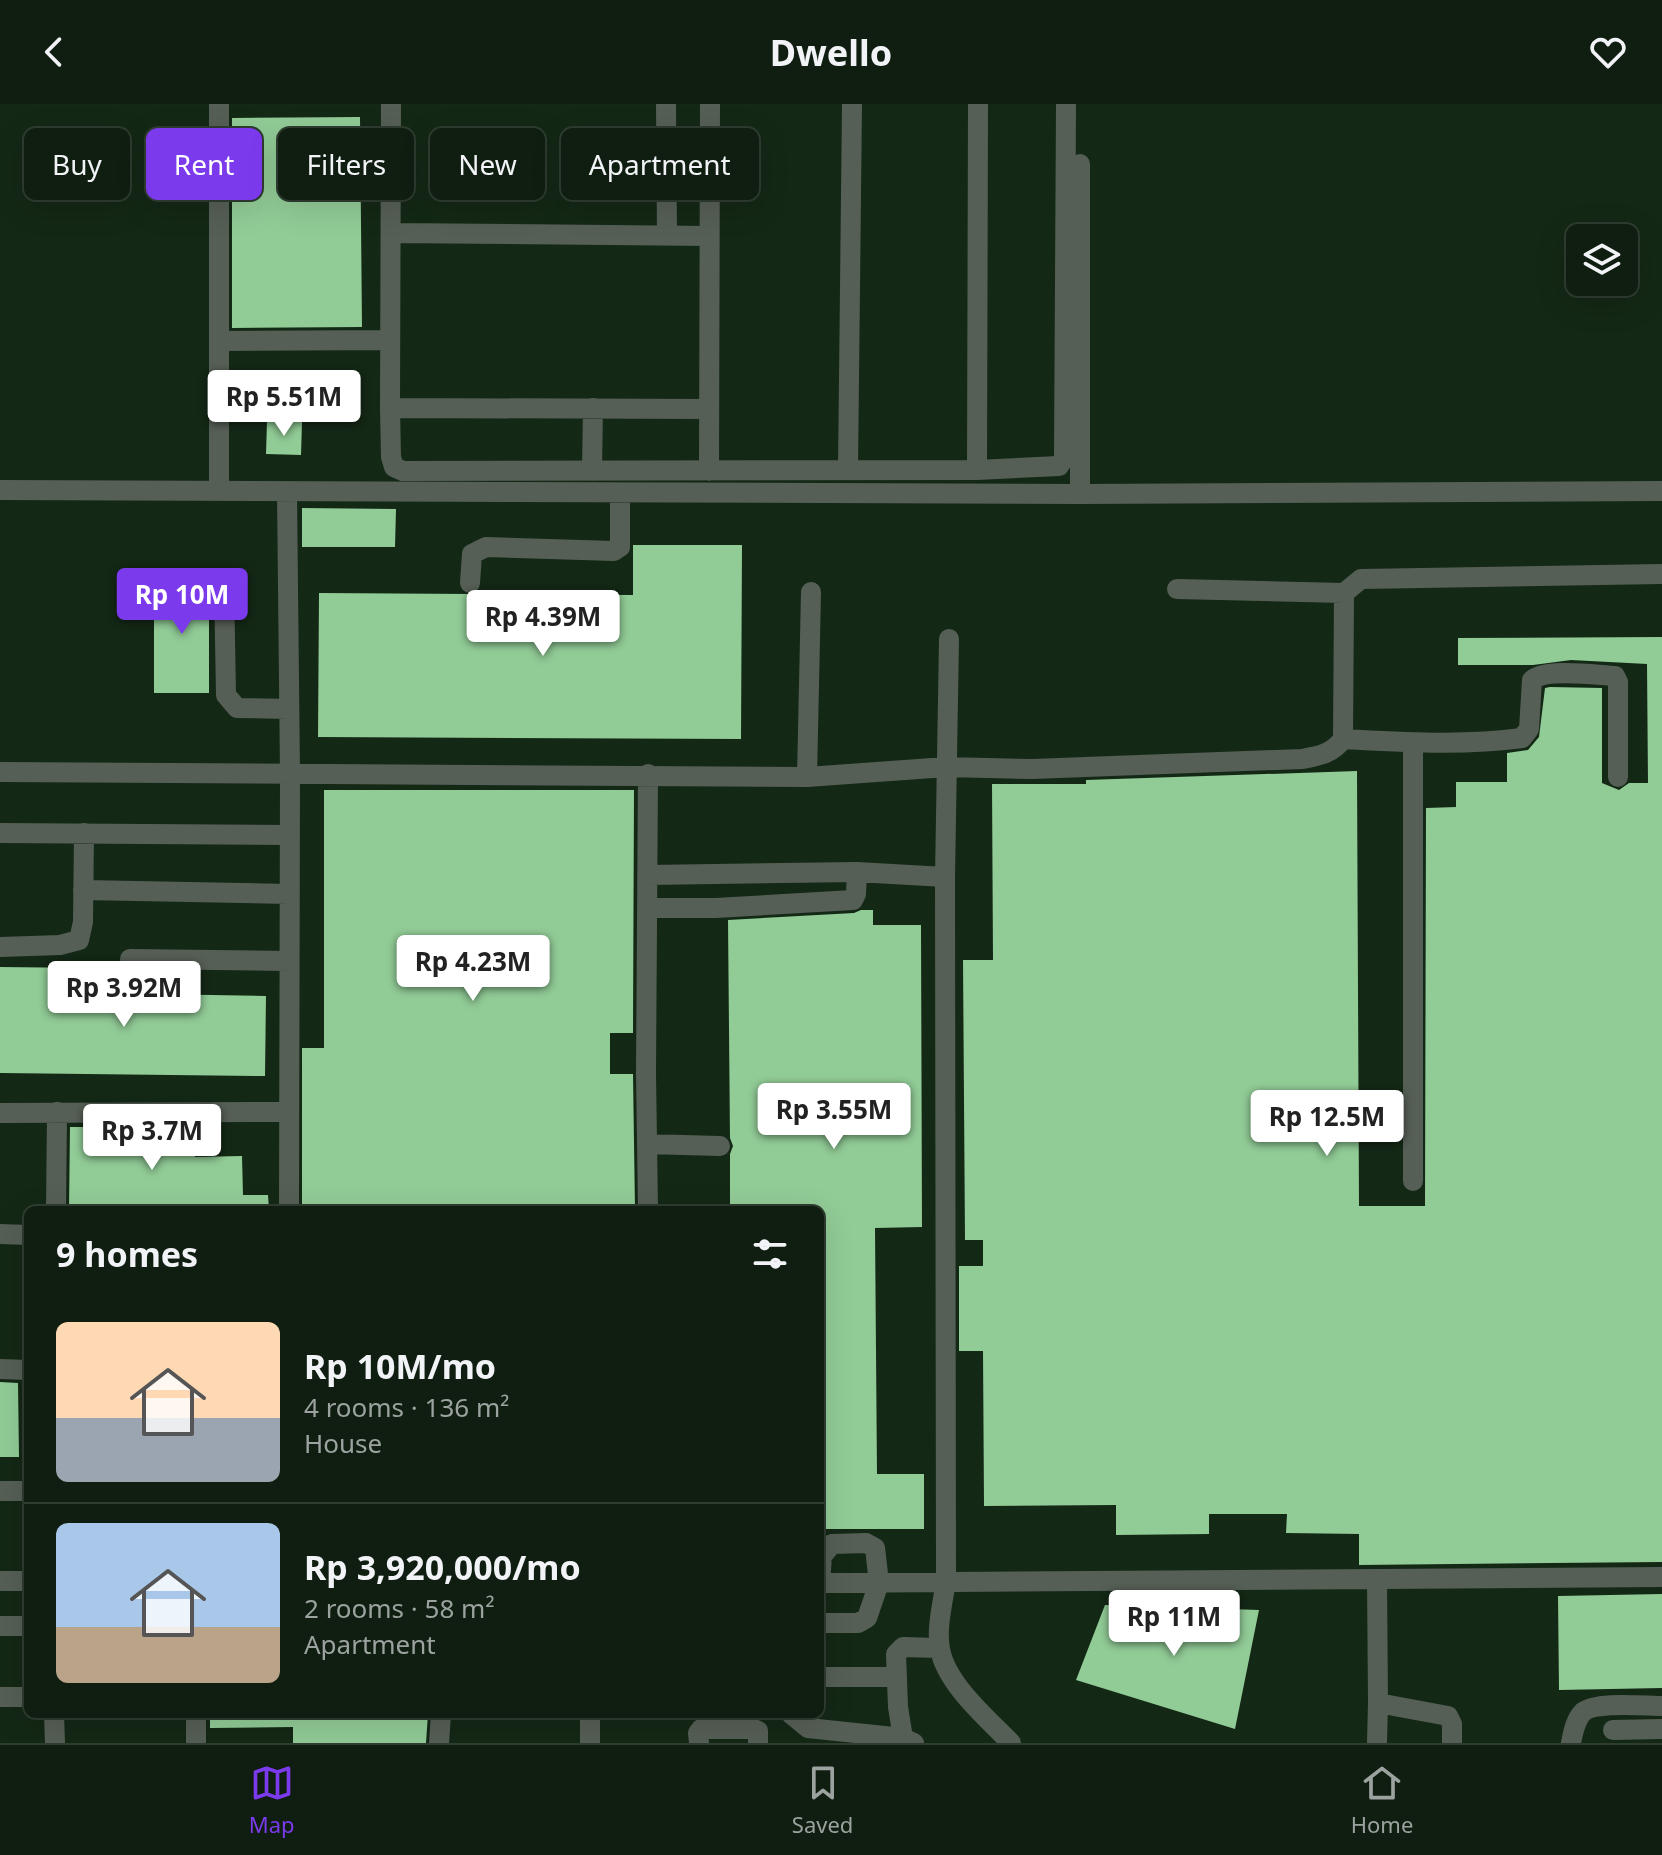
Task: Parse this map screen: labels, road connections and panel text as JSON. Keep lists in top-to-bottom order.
{
  "page": {
    "header": "Dwello",
    "chip": [
      "Buy",
      "Rent",
      "Filters",
      "New",
      "Apartment"
    ],
    "price": [
      "Rp 5.51M",
      "Rp 10M",
      "Rp 4.39M",
      "Rp 4.23M",
      "Rp 3.92M",
      "Rp 3.55M",
      "Rp 12.5M",
      "Rp 3.7M",
      "Rp 11M"
    ],
    "heading": "9 homes",
    "list": [
      {
        "name": "Rp 10M/mo",
        "note": "4 rooms · 136 m² · House"
      },
      {
        "name": "Rp 3,920,000/mo",
        "note": "2 rooms · 58 m² · Apartment"
      }
    ],
    "tabs": ["Map", "Saved", "Home"]
  }
}
